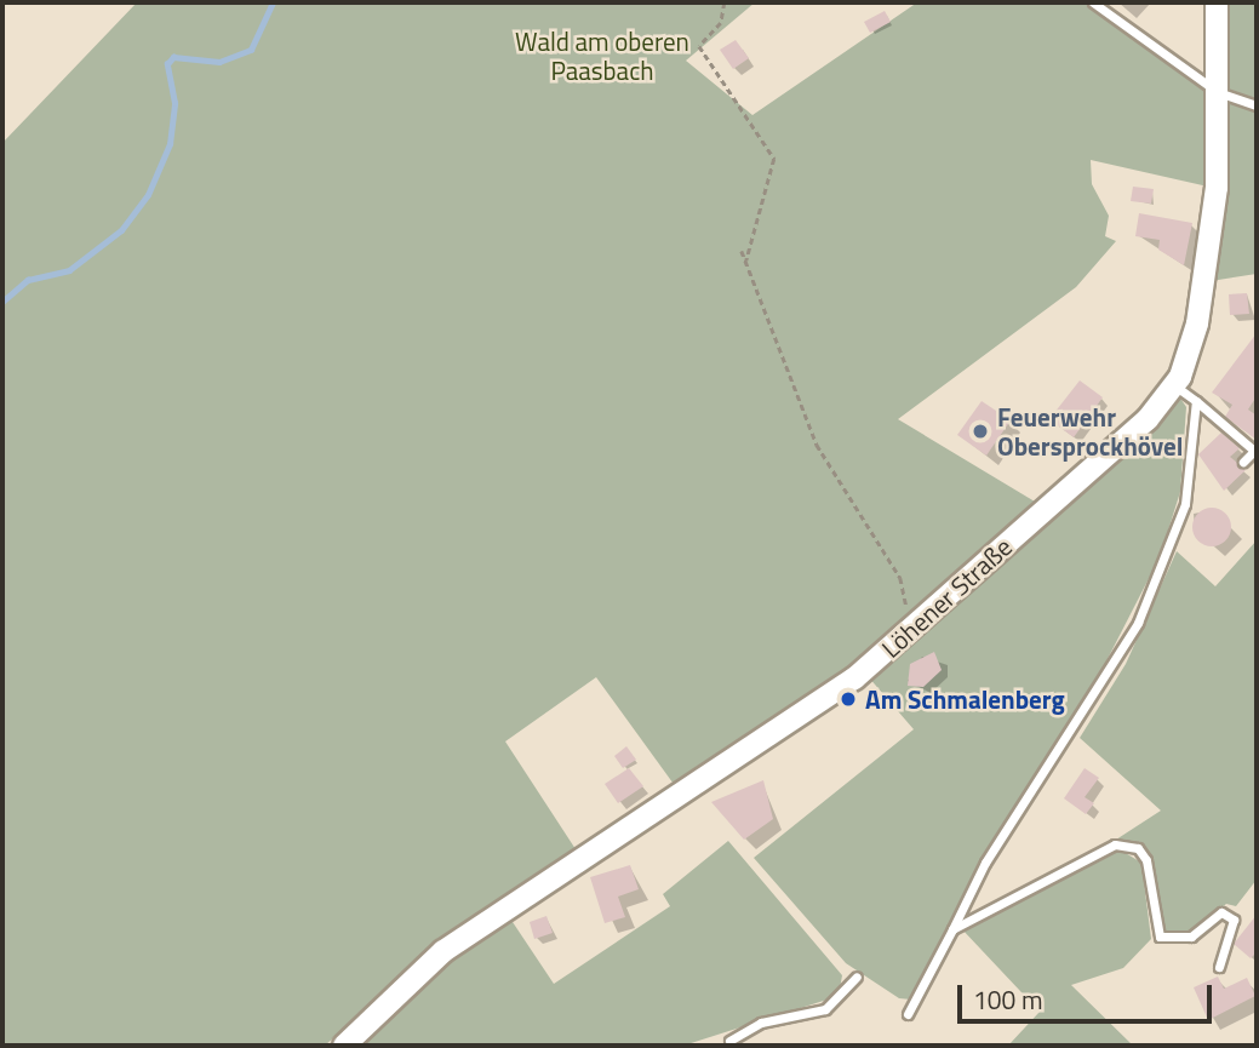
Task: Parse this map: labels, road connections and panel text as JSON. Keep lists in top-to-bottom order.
{
  "streets": {
    "street": ["Löhener Straße"]
  },
  "parks": ["Wald am oberen Paasbach"],
  "places": ["Feuerwehr Obersprockhövel", "Am Schmalenberg"],
  "scale_bar": "100 m"
}
